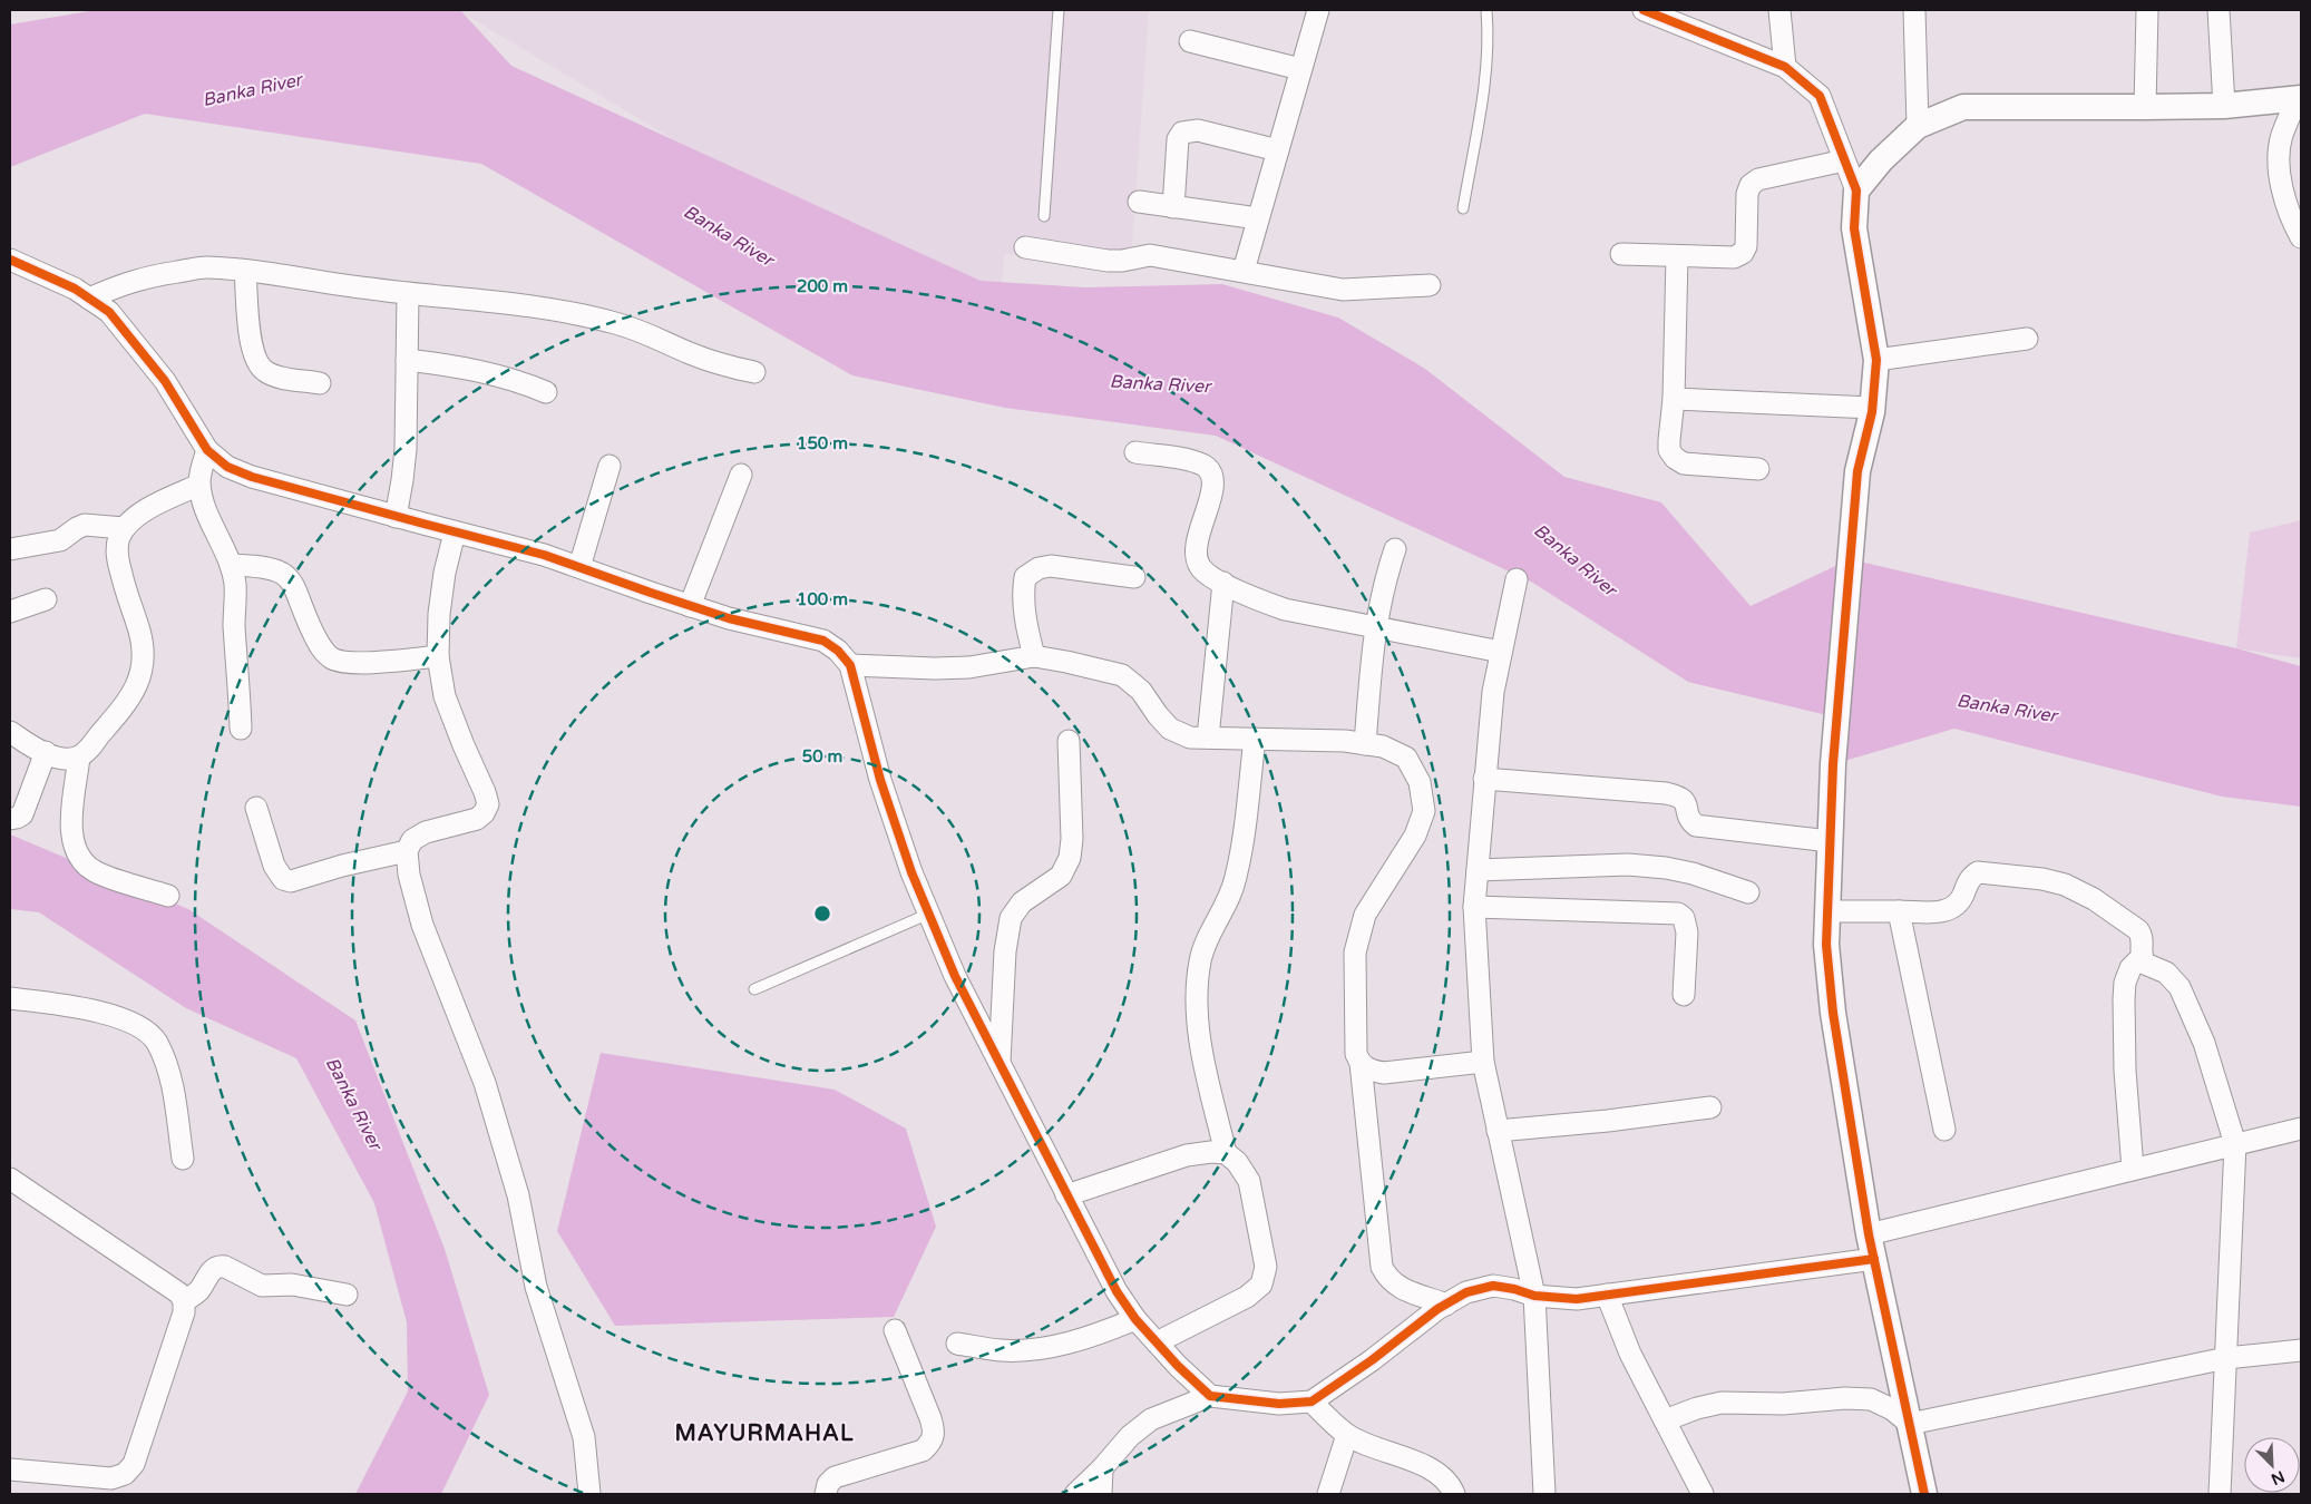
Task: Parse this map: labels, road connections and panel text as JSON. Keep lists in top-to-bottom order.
{
  "districts": ["MAYURMAHAL"],
  "water": ["Banka River"],
  "north": "bottom right",
  "rings": [
    "200 m",
    "150 m",
    "100 m",
    "50 m"
  ]
}
